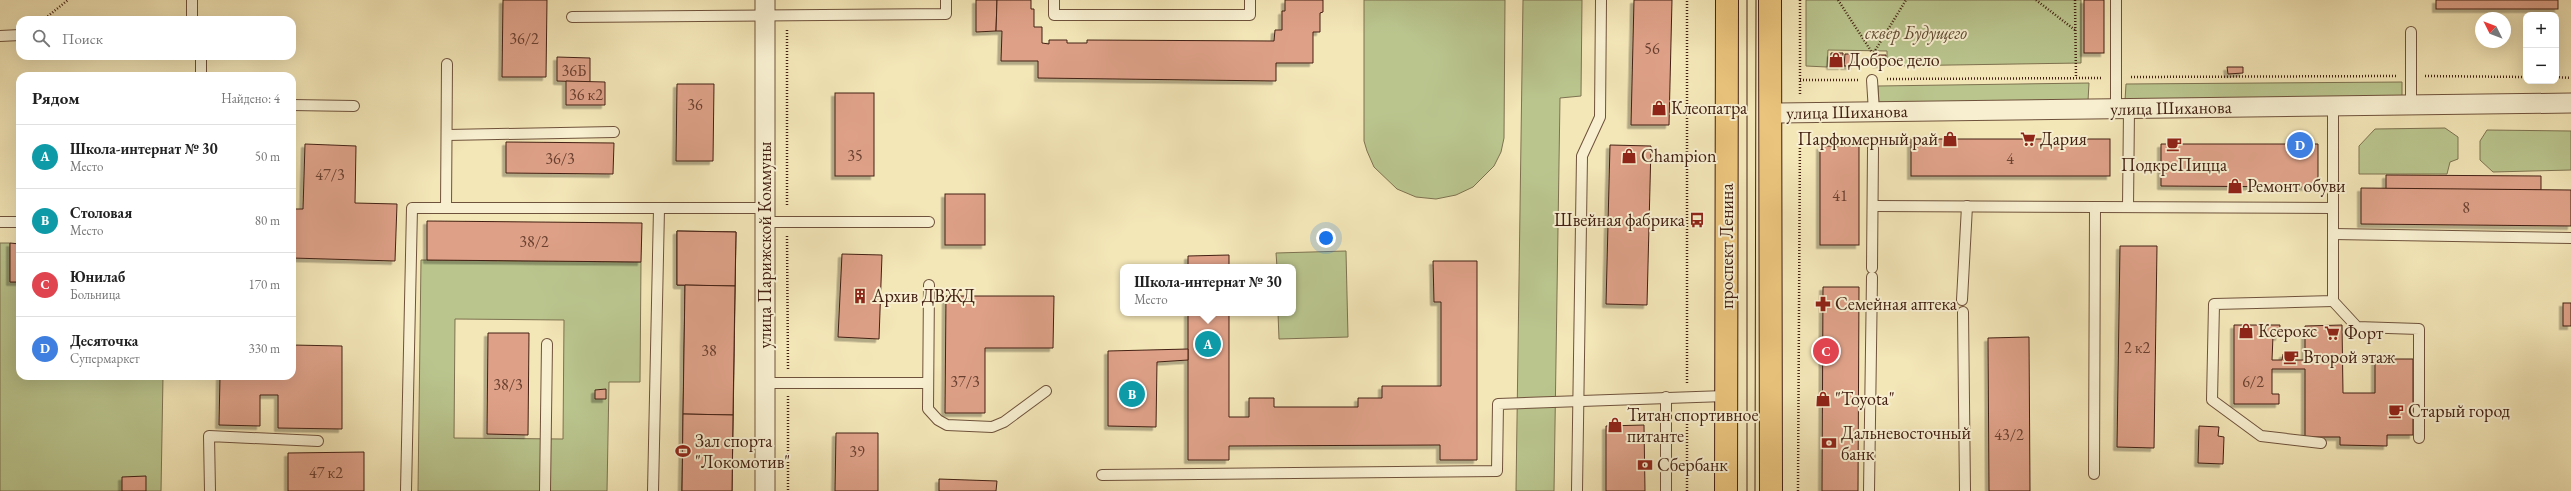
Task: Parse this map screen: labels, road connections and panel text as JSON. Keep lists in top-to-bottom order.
{
  "streets": {
    "highway": ["проспект Ленина"],
    "street": ["улица Шиханова", "улица Парижской Коммуны"]
  },
  "parks": ["сквер Будущего"],
  "places": {
    "shop": [
      "Доброе дело",
      "Клеопатра",
      "Парфюмерный рай",
      "Champion",
      "Ремонт обуви",
      "Ксерокс",
      "\"Toyota\"",
      "Титан спортивное питанте"
    ],
    "supermarket": ["Дария", "Форт"],
    "cafe": ["ПодкреПицца", "Второй этаж", "Старый город"],
    "bus stop": ["Швейная фабрика"],
    "building": ["Архив ДВЖД"],
    "pharmacy": ["Семейная аптека"],
    "bank": ["Дальневосточный банк", "Сбербанк"],
    "sports": ["Зал спорта \"Локомотив\""]
  },
  "house_numbers": [
    "36/2",
    "56",
    "36Б",
    "36 к2",
    "36",
    "35",
    "36/3",
    "4",
    "47/3",
    "41",
    "8",
    "38/2",
    "2 к2",
    "38",
    "37/3",
    "6/2",
    "38/3",
    "43/2",
    "39",
    "47 к2"
  ],
  "north": "top left",
  "page": {
    "map_buttons": ["+", "−"],
    "search": "Поиск",
    "heading": ["Рядом", "Найдено: 4"],
    "list": [
      {
        "mark": "A",
        "name": "Школа-интернат № 30",
        "note": "Место",
        "value": "50 m"
      },
      {
        "mark": "B",
        "name": "Столовая",
        "note": "Место",
        "value": "80 m"
      },
      {
        "mark": "C",
        "name": "Юнилаб",
        "note": "Больница",
        "value": "170 m"
      },
      {
        "mark": "D",
        "name": "Десяточка",
        "note": "Супермаркет",
        "value": "330 m"
      }
    ],
    "pins": [
      "D",
      "A",
      "C",
      "B"
    ],
    "popup": ["Школа-интернат № 30", "Место"]
  }
}
